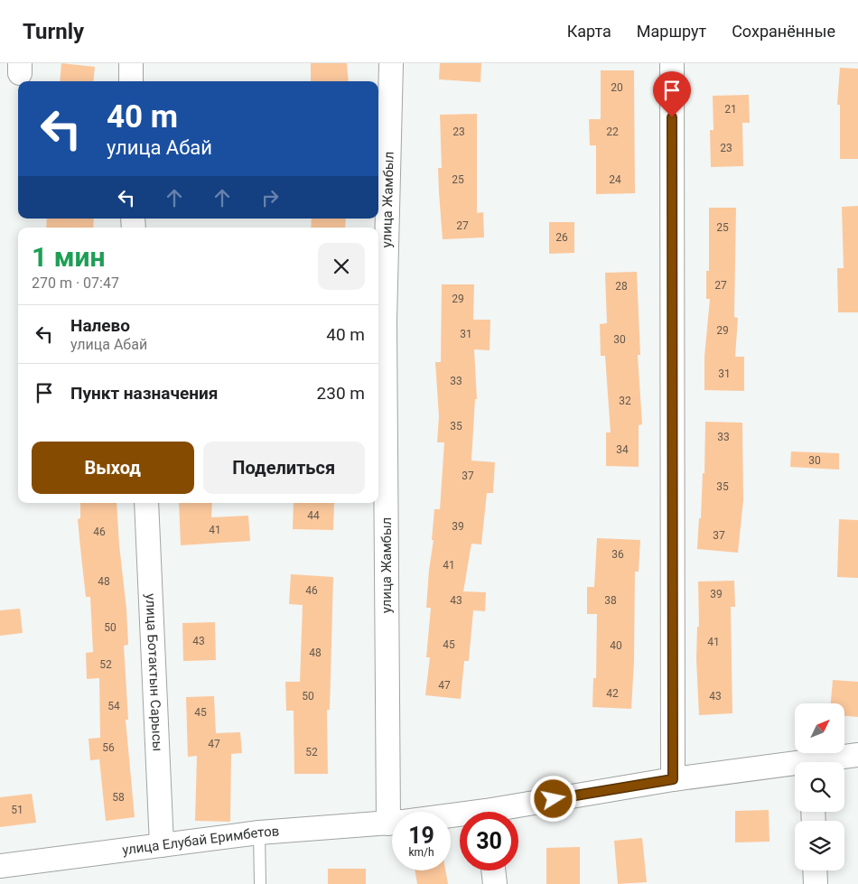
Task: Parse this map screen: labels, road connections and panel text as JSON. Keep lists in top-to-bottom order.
{
  "streets": {
    "street": ["улица Жамбыл", "улица Ботактын Сарысы", "улица Елубай Еримбетов"]
  },
  "crossings": [
    ["улица Ботактын Сарысы", "улица Елубай Еримбетов"]
  ],
  "house_numbers": [
    "20",
    "21",
    "23",
    "22",
    "23",
    "25",
    "24",
    "27",
    "25",
    "26",
    "27",
    "28",
    "29",
    "29",
    "31",
    "30",
    "31",
    "33",
    "32",
    "35",
    "33",
    "34",
    "30",
    "37",
    "35",
    "44",
    "39",
    "41",
    "46",
    "37",
    "36",
    "41",
    "48",
    "46",
    "39",
    "43",
    "38",
    "50",
    "43",
    "41",
    "45",
    "40",
    "48",
    "52",
    "47",
    "42",
    "50",
    "43",
    "54",
    "45",
    "47",
    "56",
    "52",
    "58",
    "51"
  ],
  "north": "top right",
  "page": {
    "header": "Turnly",
    "nav": ["Карта", "Маршрут", "Сохранённые"],
    "turn": ["40 m", "улица Абай"],
    "heading": ["1 мин", "270 m · 07:47"],
    "list": [
      {
        "name": "Налево",
        "note": "улица Абай",
        "value": "40 m"
      },
      {
        "name": "Пункт назначения",
        "value": "230 m"
      }
    ],
    "buttons": ["Выход", "Поделиться"],
    "speed": "19 km/h",
    "limit": "30"
  }
}
